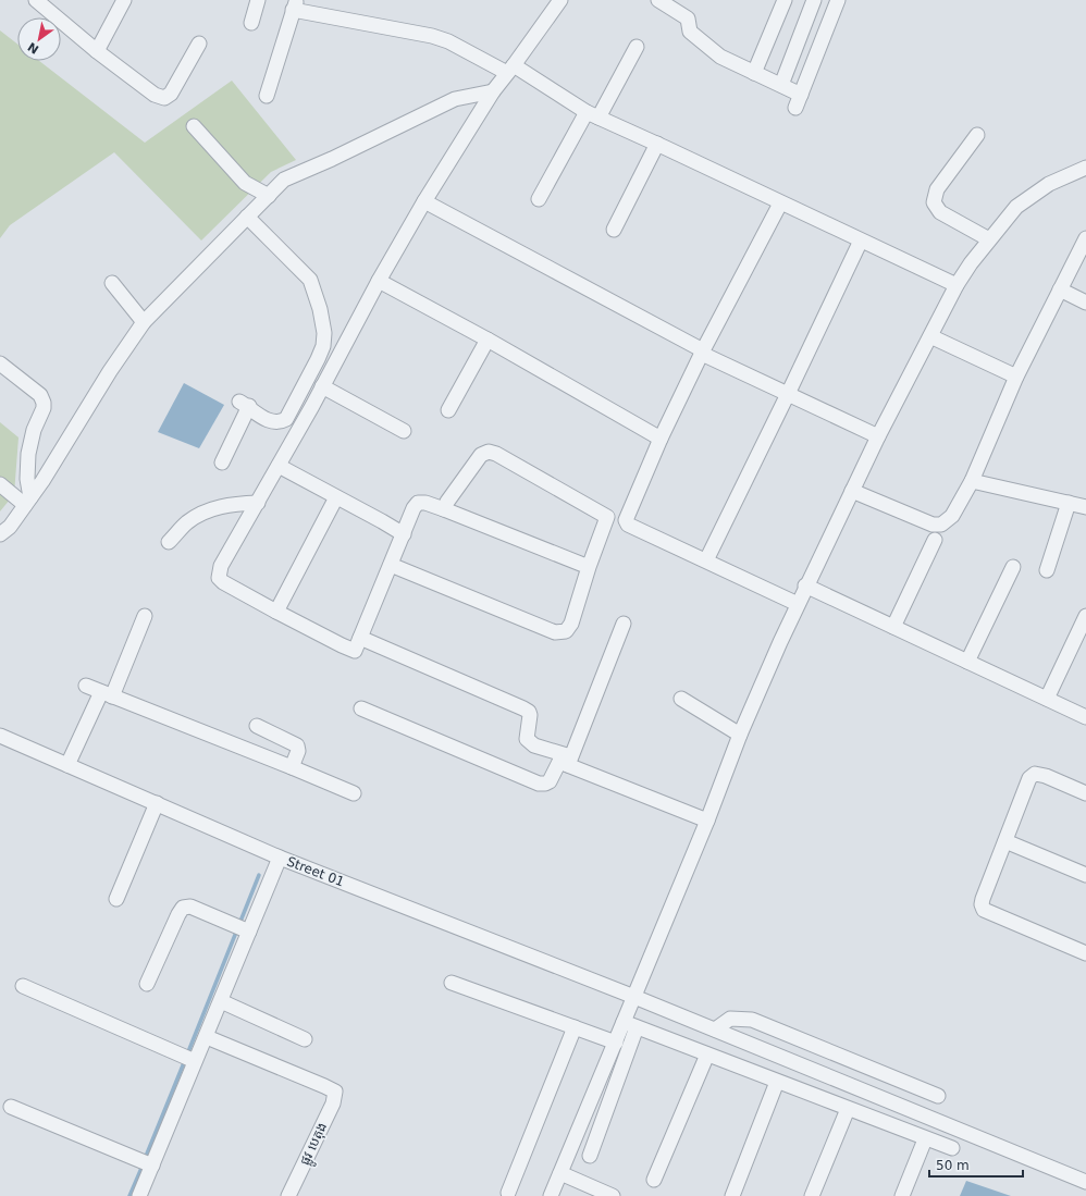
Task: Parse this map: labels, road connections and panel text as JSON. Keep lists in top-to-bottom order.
{
  "streets": {
    "street": ["Street 01", "ផ្លូវ បេតុង"]
  },
  "scale_bar": "50 m",
  "north": "bottom left"
}
